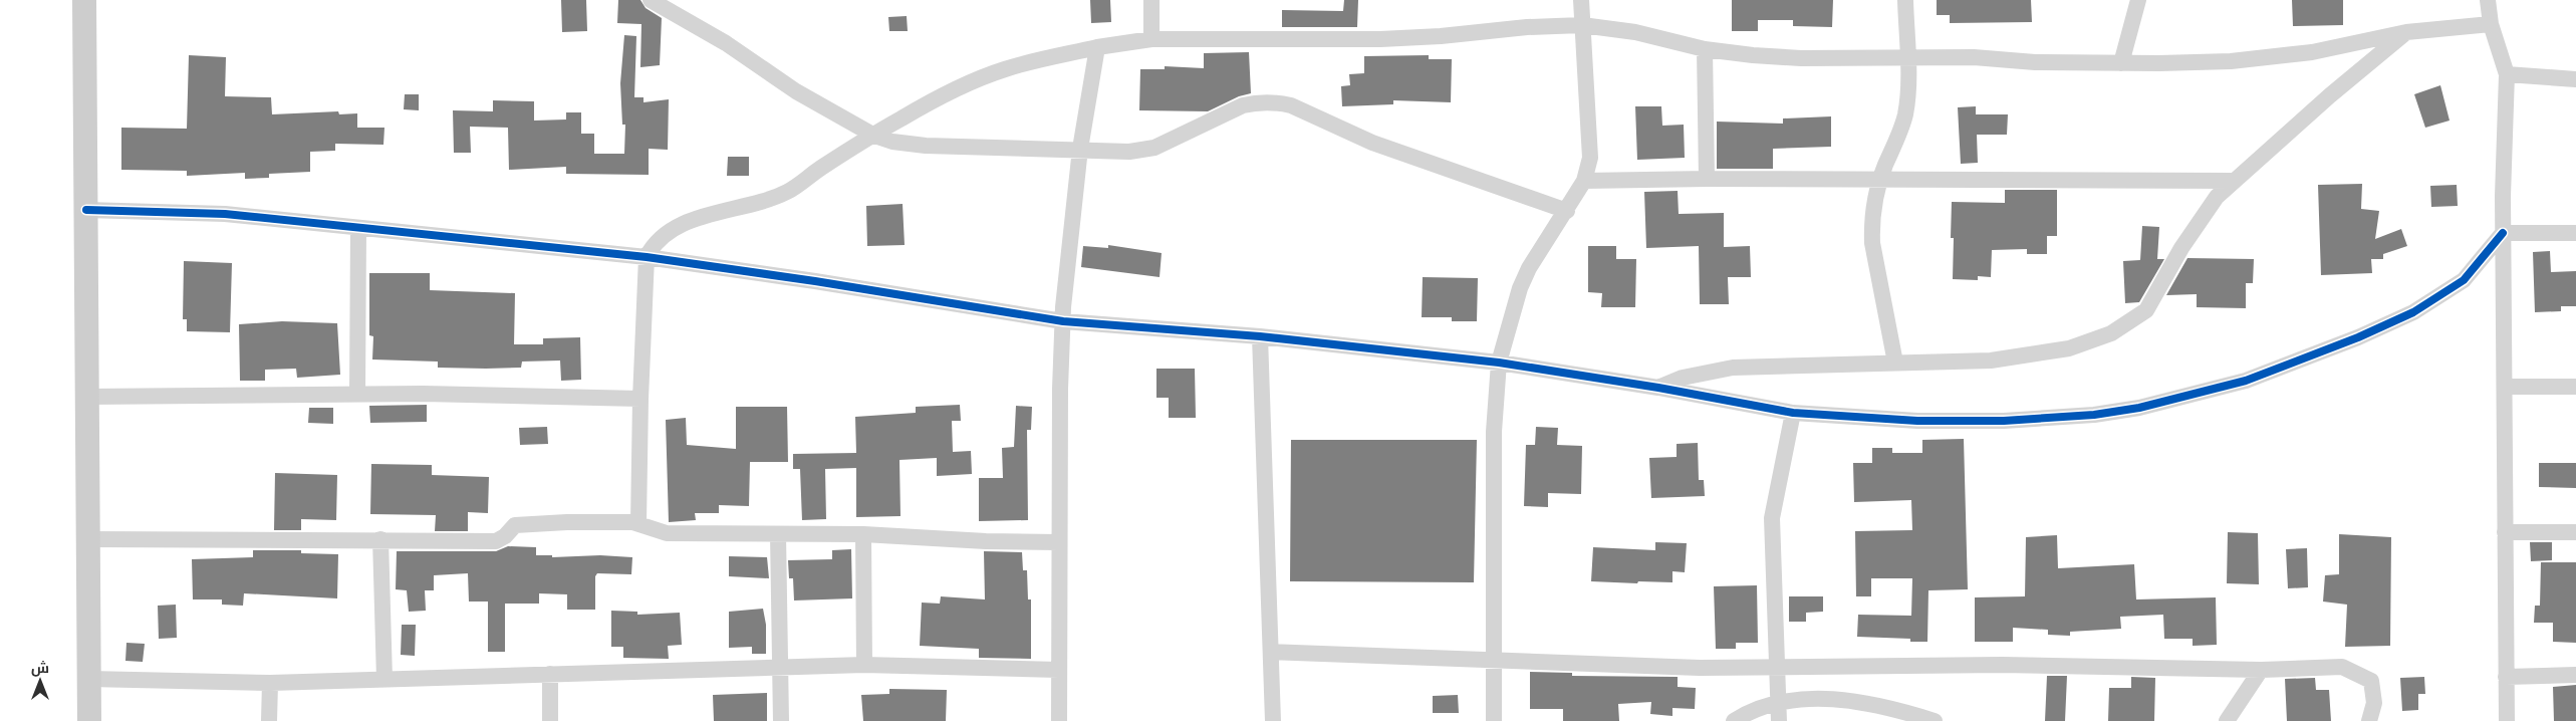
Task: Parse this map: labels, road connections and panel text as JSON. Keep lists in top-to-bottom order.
{
  "north": "top"
}
